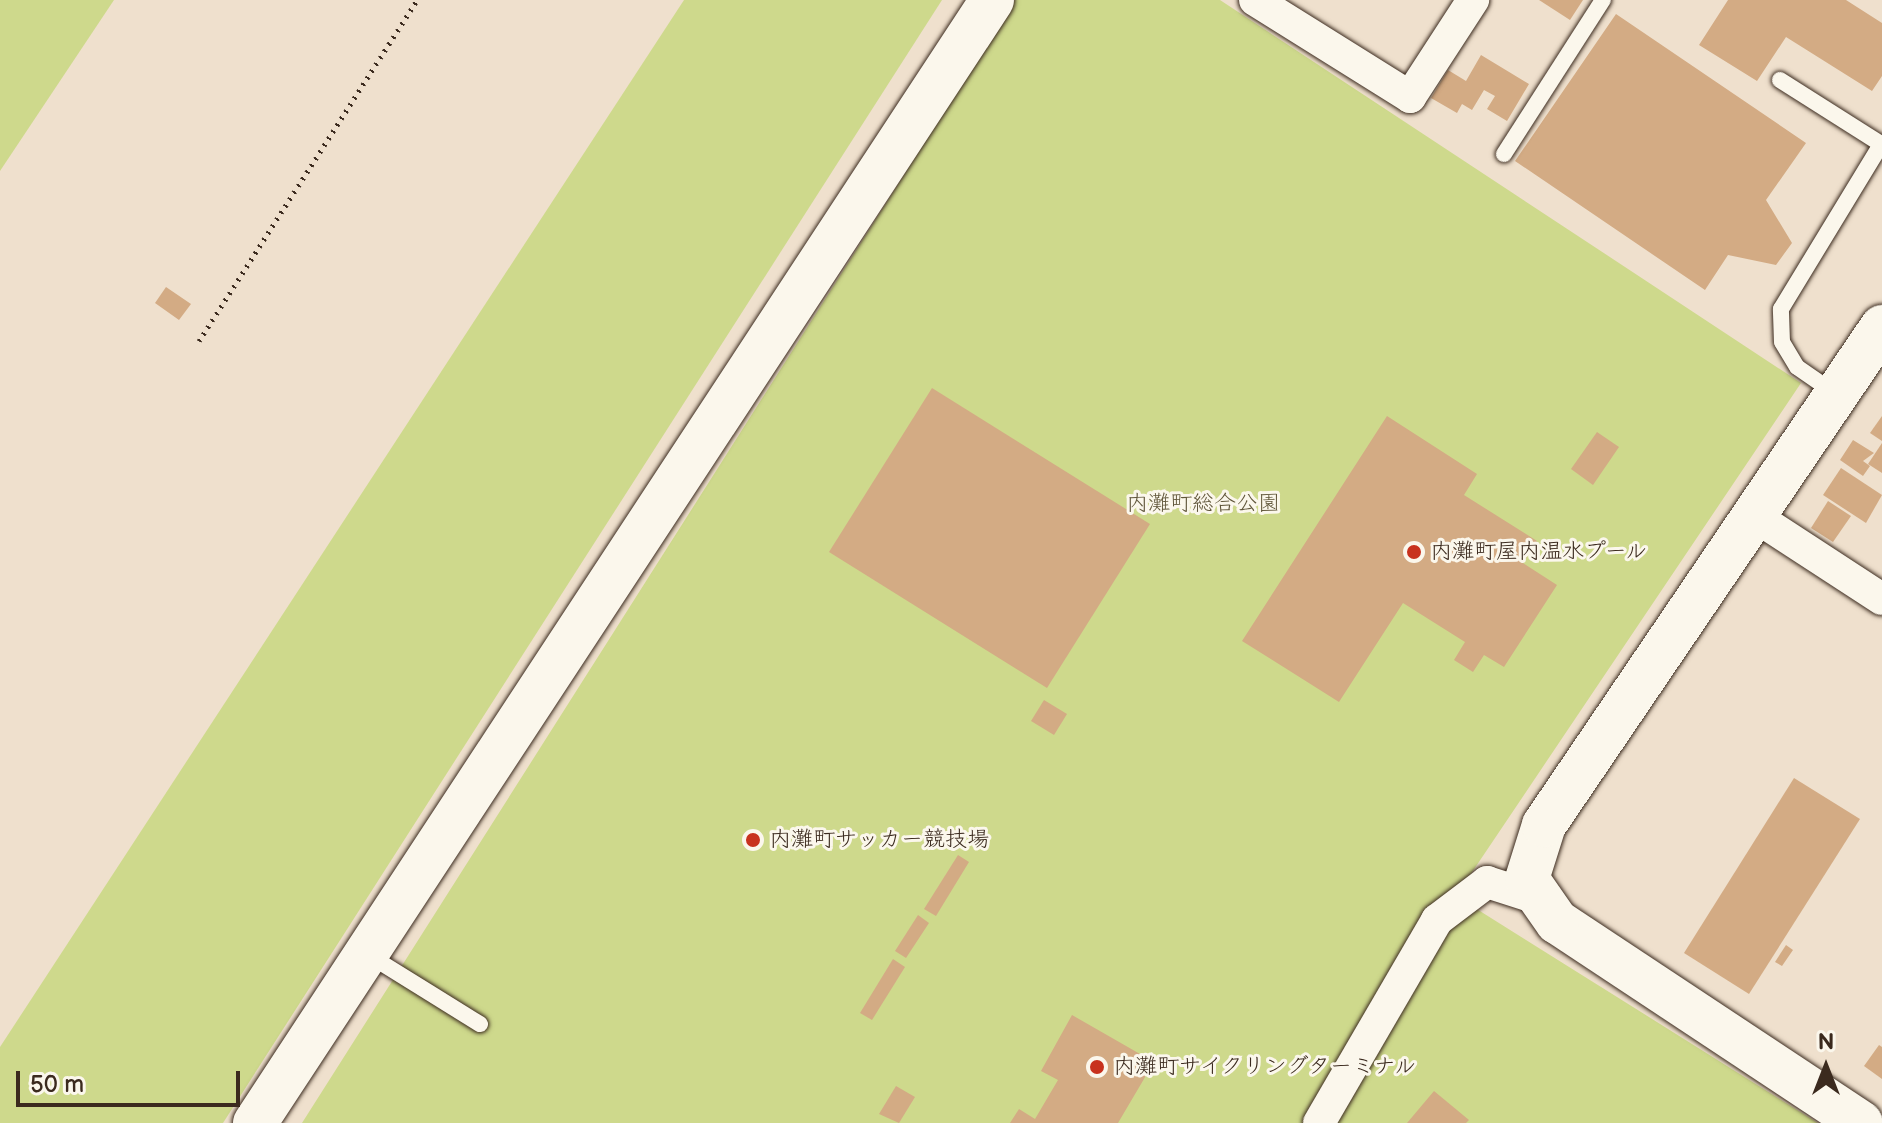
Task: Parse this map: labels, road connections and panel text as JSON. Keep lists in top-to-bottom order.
{
  "parks": ["内灘町総合公園"],
  "places": ["内灘町屋内温水プール", "内灘町サッカー競技場", "内灘町サイクリングターミナル"],
  "scale_bar": "50 m",
  "north": "top"
}
